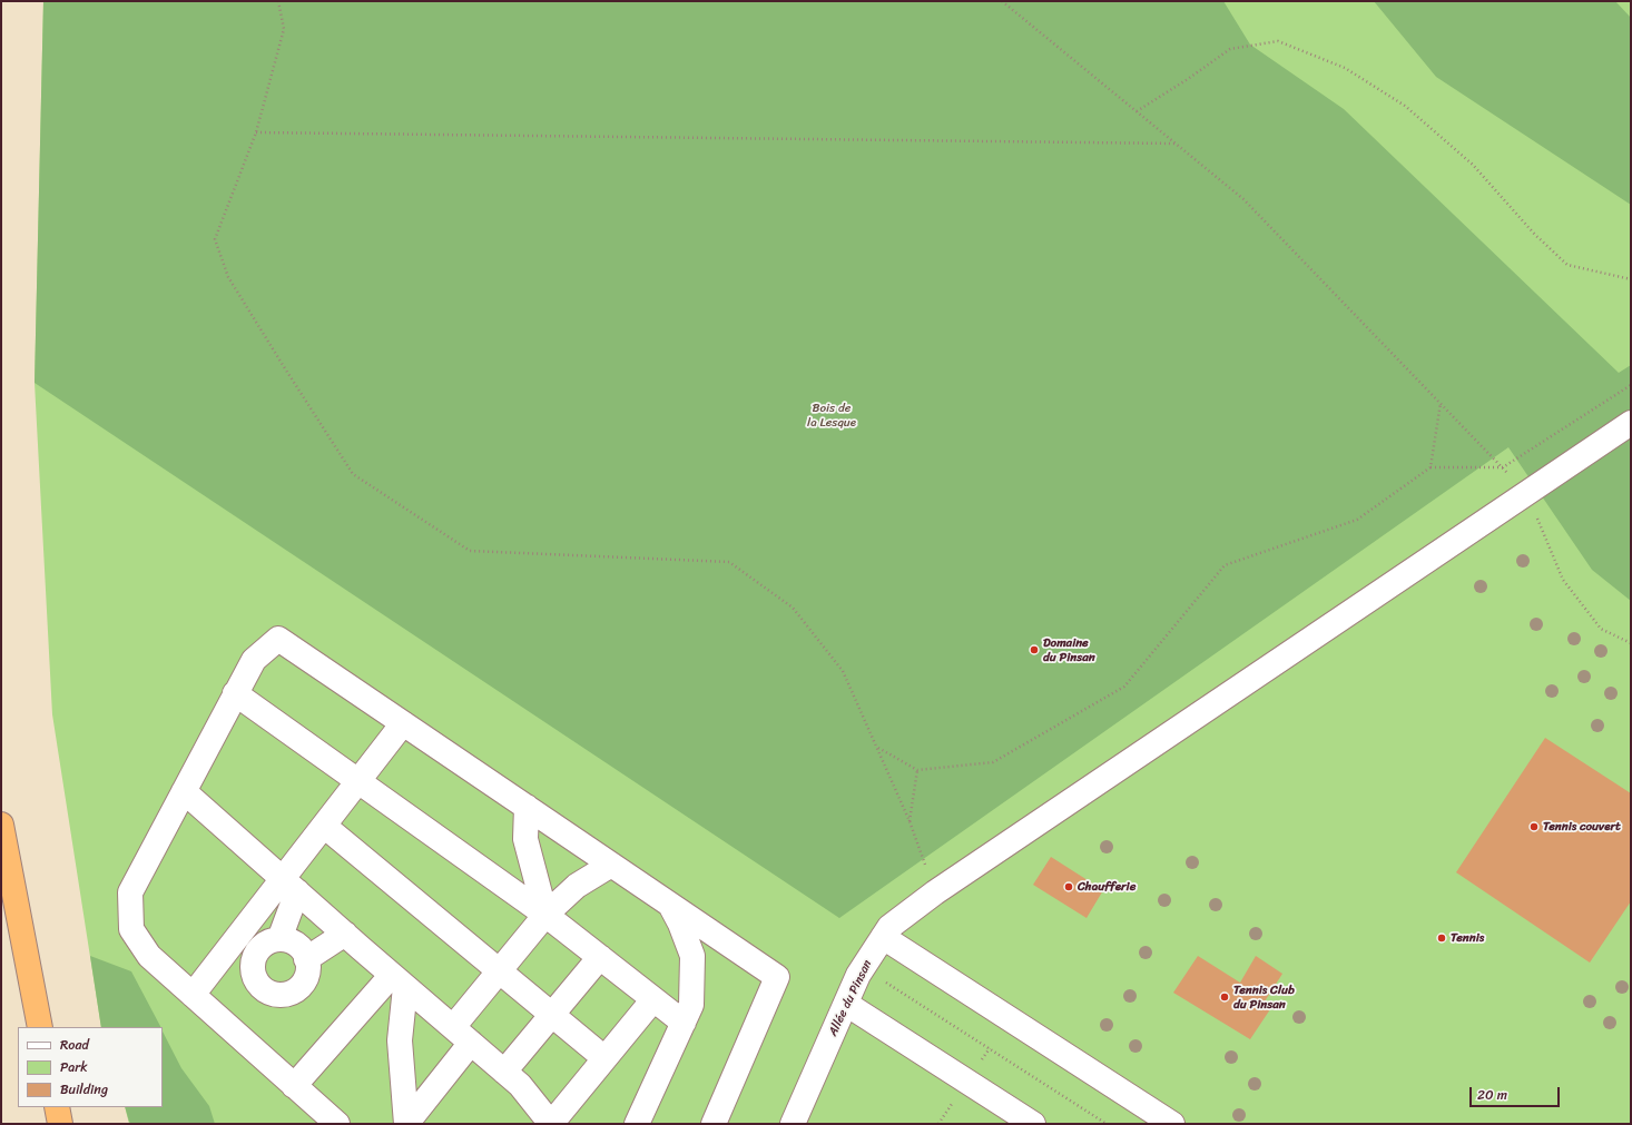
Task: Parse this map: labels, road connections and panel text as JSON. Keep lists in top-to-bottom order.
{
  "streets": {
    "street": ["Allée du Pinsan"]
  },
  "parks": ["Bois de la Lesque"],
  "places": [
    "Domaine du Pinsan",
    "Tennis couvert",
    "Chaufferie",
    "Tennis",
    "Tennis Club du Pinsan"
  ],
  "legend": ["Road", "Park", "Building"],
  "scale_bar": "20 m"
}
